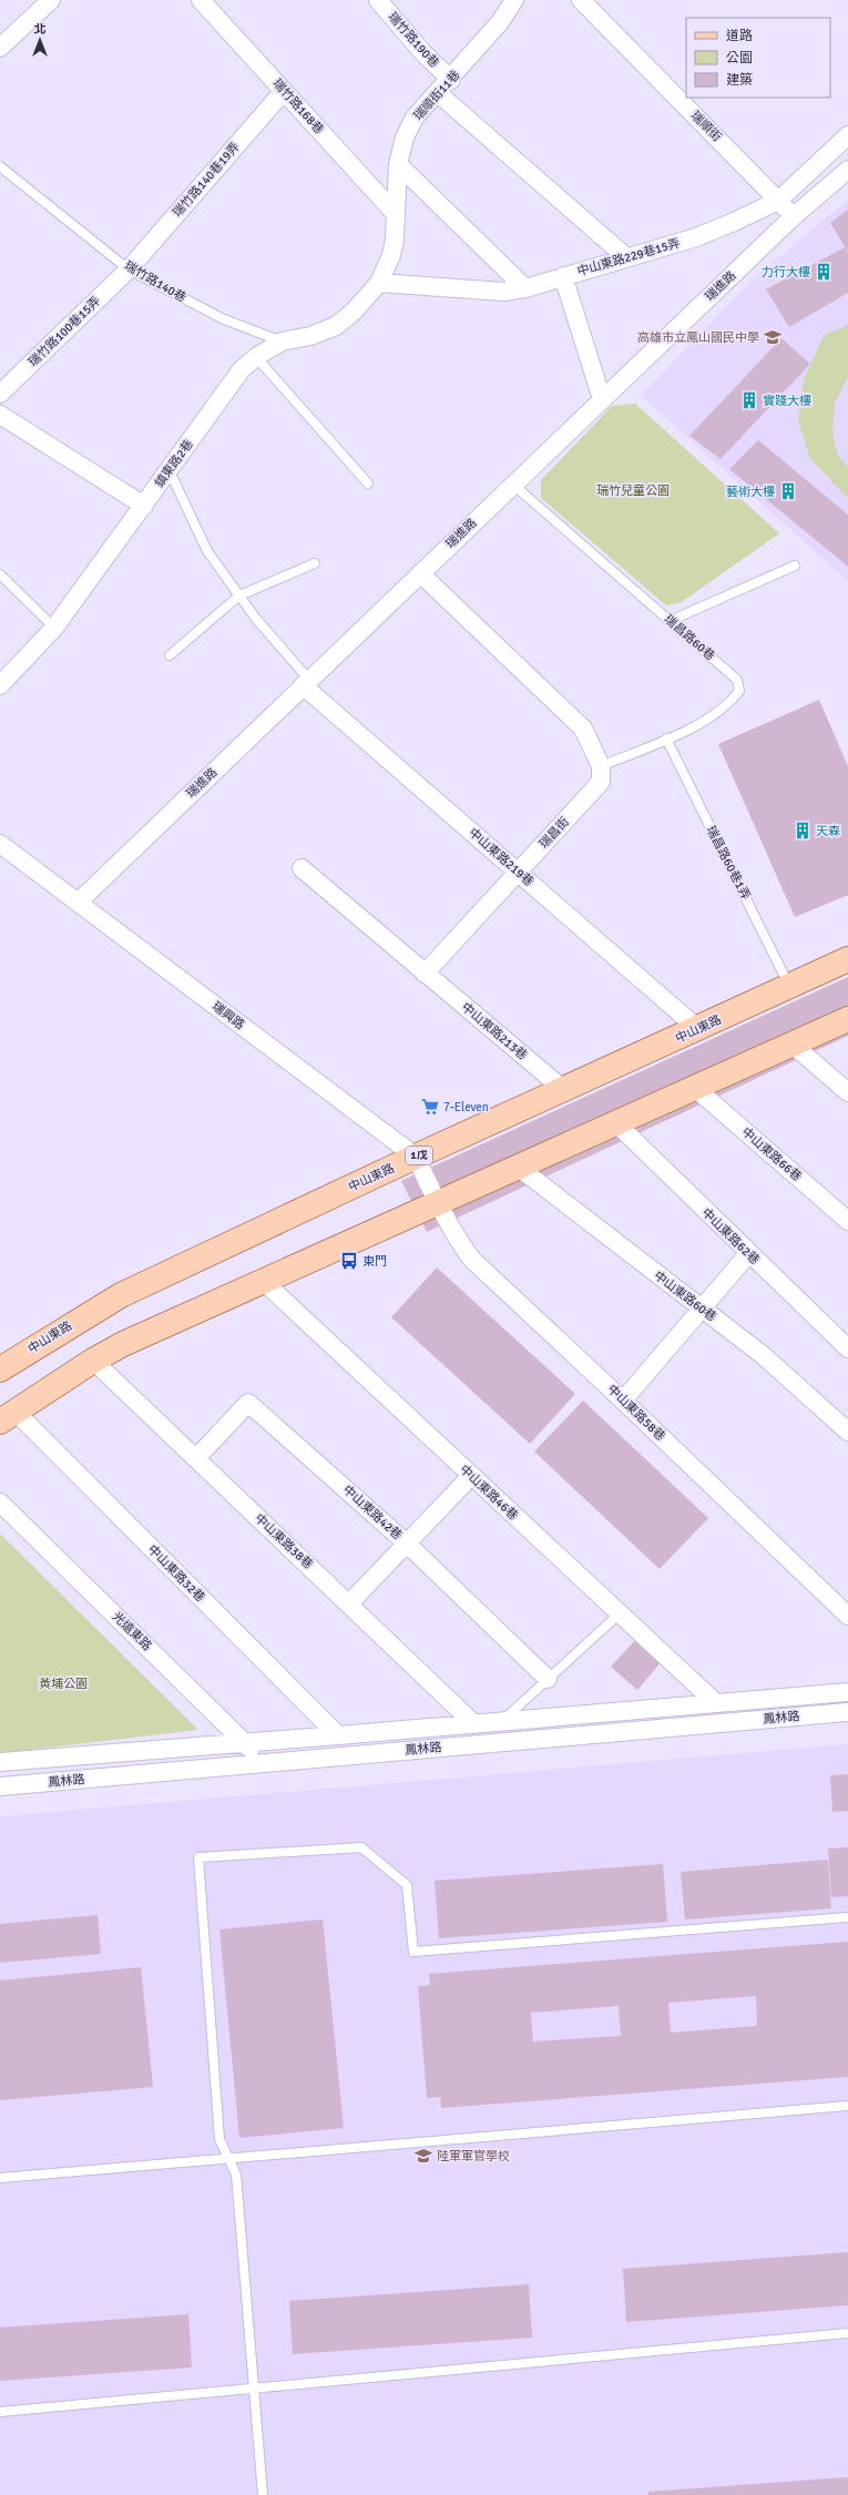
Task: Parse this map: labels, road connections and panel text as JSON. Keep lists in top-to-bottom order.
{
  "streets": {
    "main road": ["中山東路", "1戊"],
    "street": [
      "瑞竹路190巷",
      "瑞順街11巷",
      "瑞竹路168巷",
      "瑞順街",
      "瑞竹路140巷19弄",
      "中山東路229巷15弄",
      "瑞進路",
      "瑞竹路100巷15弄",
      "鎮東路2巷",
      "瑞昌街",
      "中山東路219巷",
      "瑞興路",
      "中山東路213巷",
      "中山東路66巷",
      "中山東路62巷",
      "中山東路60巷",
      "中山東路58巷",
      "中山東路46巷",
      "中山東路42巷",
      "中山東路38巷",
      "中山東路32巷",
      "光遠東路",
      "鳳林路"
    ],
    "lane": ["瑞竹路140巷", "瑞昌路60巷", "瑞昌路60巷1弄"]
  },
  "crossings": [
    ["瑞竹路190巷", "瑞順街11巷"],
    ["瑞順街11巷", "瑞竹路168巷"],
    ["瑞順街11巷", "中山東路229巷15弄"],
    ["瑞順街11巷", "鎮東路2巷"],
    ["瑞竹路168巷", "瑞竹路140巷19弄"],
    ["瑞順街", "中山東路229巷15弄"],
    ["瑞順街", "瑞進路"],
    ["瑞竹路140巷19弄", "瑞竹路140巷"],
    ["瑞竹路140巷19弄", "瑞竹路100巷15弄"],
    ["中山東路229巷15弄", "鎮東路2巷"],
    ["瑞竹路140巷", "瑞竹路100巷15弄"],
    ["瑞竹路140巷", "鎮東路2巷"],
    ["瑞進路", "瑞昌路60巷"],
    ["瑞進路", "中山東路219巷"],
    ["瑞進路", "瑞興路"],
    ["瑞昌路60巷", "瑞昌街"],
    ["瑞昌路60巷", "瑞昌路60巷1弄"],
    ["瑞昌街", "中山東路219巷"],
    ["瑞昌街", "中山東路213巷"],
    ["中山東路219巷", "中山東路"],
    ["瑞昌路60巷1弄", "中山東路"],
    ["瑞興路", "中山東路"],
    ["瑞興路", "中山東路58巷"],
    ["中山東路", "中山東路213巷"],
    ["中山東路46巷", "鳳林路"],
    ["中山東路42巷", "中山東路38巷"],
    ["中山東路38巷", "鳳林路"],
    ["中山東路32巷", "鳳林路"],
    ["光遠東路", "鳳林路"]
  ],
  "parks": ["瑞竹兒童公園", "黃埔公園"],
  "places": {
    "building": [
      "力行大樓",
      "實踐大樓",
      "藝術大樓",
      "天森"
    ],
    "school or university": ["高雄市立鳳山國民中學", "陸軍軍官學校"],
    "supermarket": ["7-Eleven"],
    "bus stop": ["東門"]
  },
  "legend": ["道路", "公園", "建築"],
  "north": "top"
}
